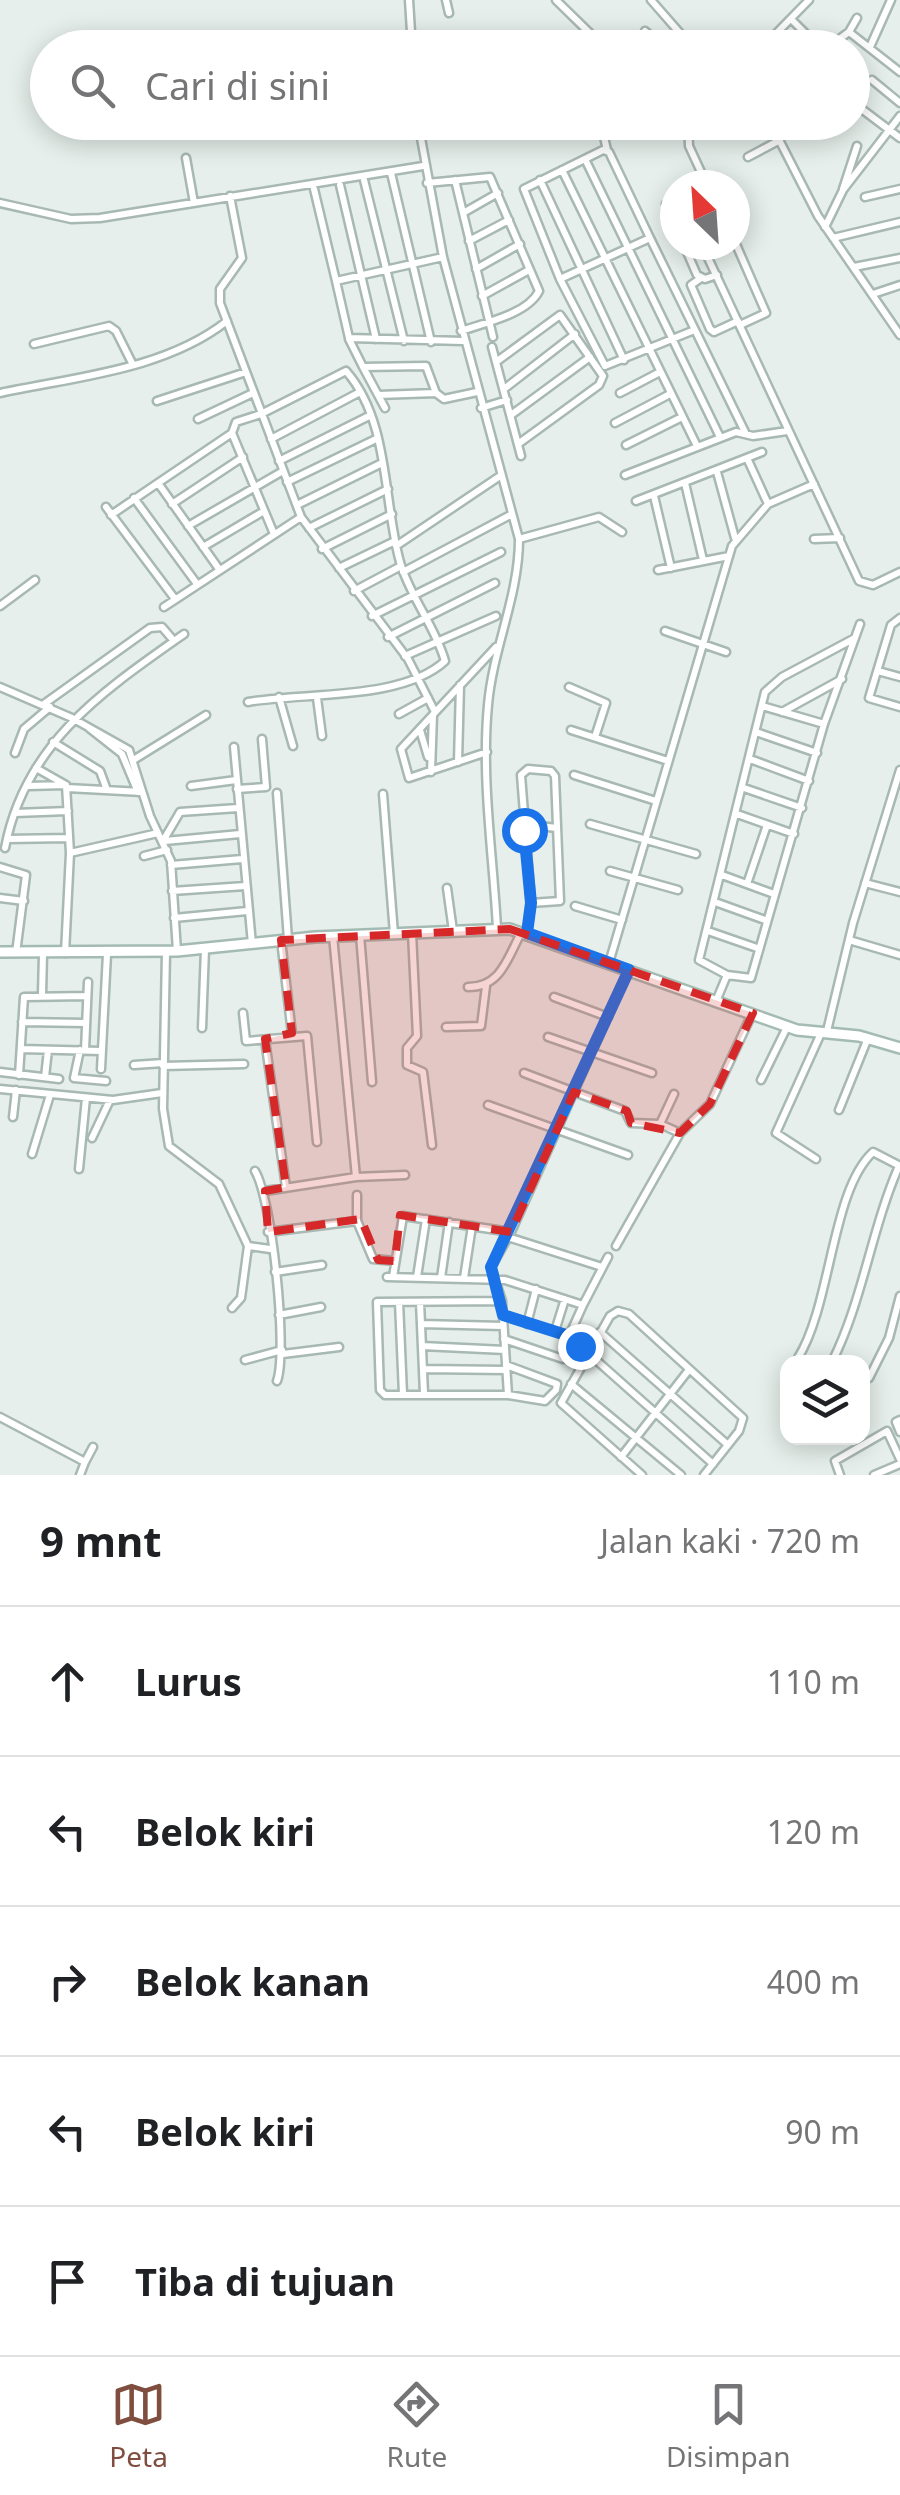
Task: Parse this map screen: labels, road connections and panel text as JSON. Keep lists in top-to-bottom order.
{
  "north": "top left",
  "page": {
    "search": "Cari di sini",
    "heading": ["9 mnt", "Jalan kaki · 720 m"],
    "list": [
      ["Lurus", "110 m"],
      ["Belok kiri", "120 m"],
      ["Belok kanan", "400 m"],
      ["Belok kiri", "90 m"],
      "Tiba di tujuan"
    ],
    "nav": ["Peta", "Rute", "Disimpan"]
  }
}
